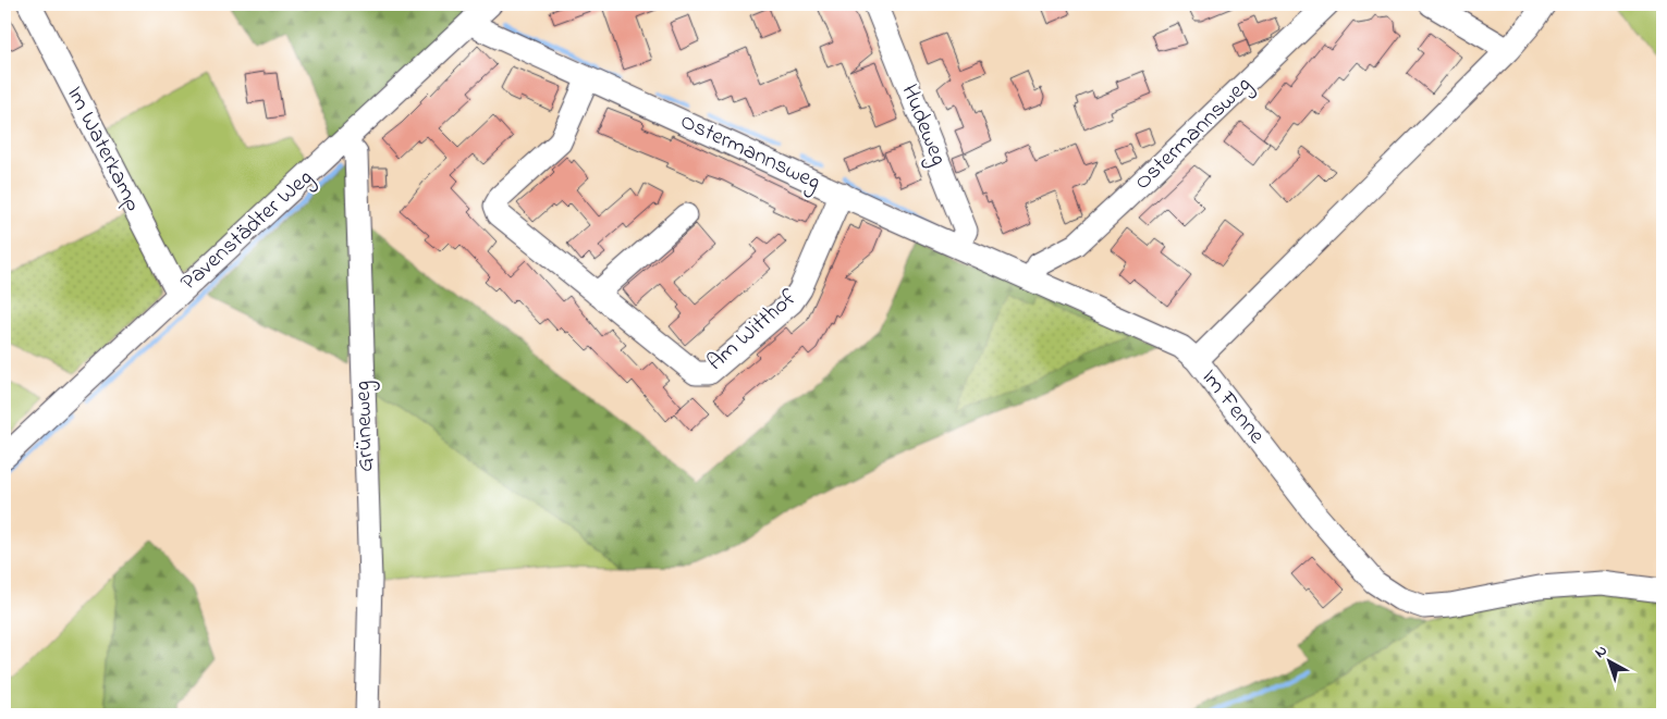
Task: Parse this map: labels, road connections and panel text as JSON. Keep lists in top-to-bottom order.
{
  "streets": {
    "street": [
      "Hudeweg",
      "Ostermannsweg",
      "Im Waterkamp",
      "Pavenstädter Weg",
      "Am Witthof",
      "Im Fenne",
      "Grüneweg"
    ]
  },
  "crossings": [
    ["Hudeweg", "Ostermannsweg"],
    ["Ostermannsweg", "Pavenstädter Weg"],
    ["Ostermannsweg", "Am Witthof"],
    ["Ostermannsweg", "Im Fenne"],
    ["Im Waterkamp", "Pavenstädter Weg"],
    ["Pavenstädter Weg", "Grüneweg"]
  ],
  "north": "top left"
}
